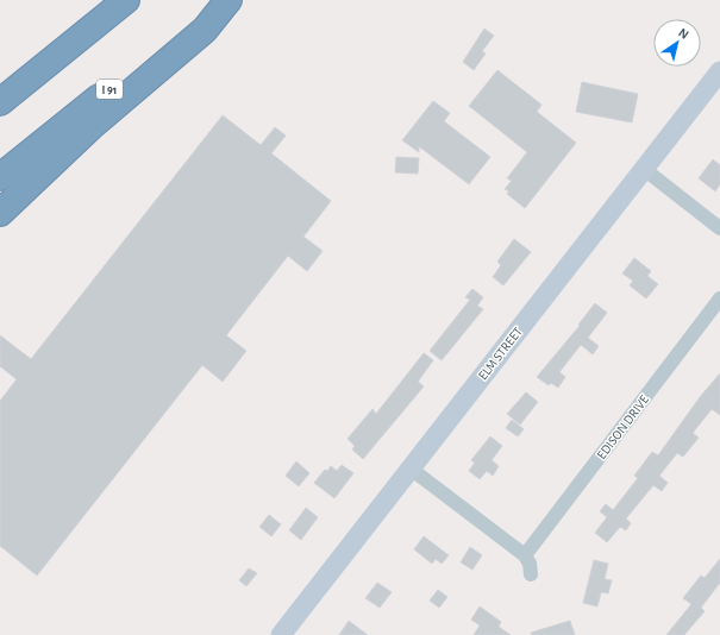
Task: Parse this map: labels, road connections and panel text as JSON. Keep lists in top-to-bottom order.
{
  "streets": {
    "highway": ["I 91"],
    "street": ["ELM STREET", "EDISON DRIVE"]
  },
  "north": "top right"
}
